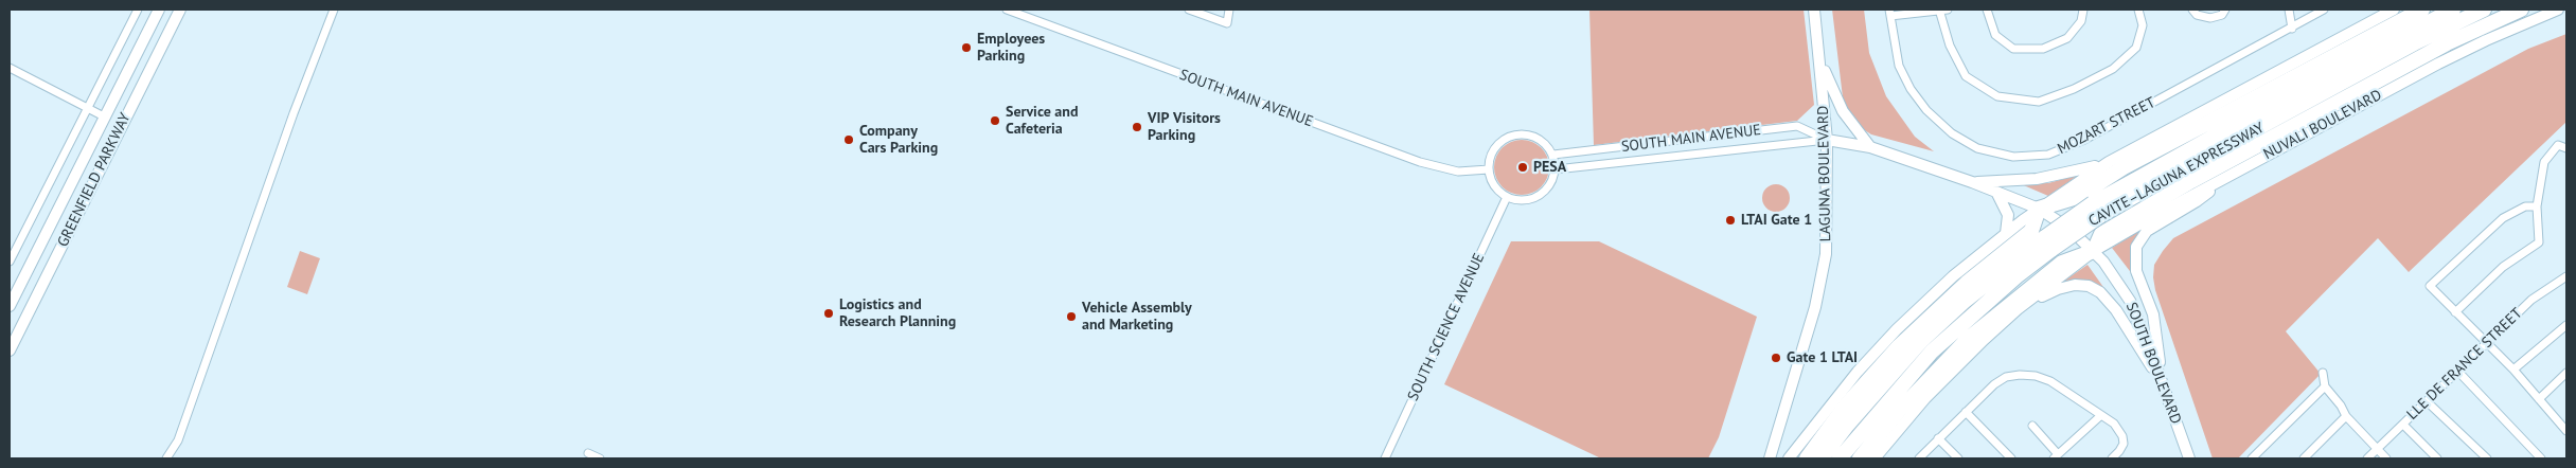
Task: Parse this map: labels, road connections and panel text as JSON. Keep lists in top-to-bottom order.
{
  "streets": {
    "highway": ["CAVITE–LAGUNA EXPRESSWAY"],
    "main road": [
      "NUVALI BOULEVARD",
      "LAGUNA BOULEVARD",
      "GREENFIELD PARKWAY",
      "SOUTH BOULEVARD"
    ],
    "street": [
      "SOUTH MAIN AVENUE",
      "MOZART STREET",
      "SOUTH SCIENCE AVENUE",
      "LLE DE FRANCE STREET"
    ]
  },
  "crossings": [
    ["SOUTH MAIN AVENUE", "LAGUNA BOULEVARD"],
    ["SOUTH MAIN AVENUE", "SOUTH SCIENCE AVENUE"],
    ["SOUTH MAIN AVENUE", "SOUTH BOULEVARD"],
    ["NUVALI BOULEVARD", "SOUTH BOULEVARD"],
    ["LAGUNA BOULEVARD", "SOUTH BOULEVARD"]
  ],
  "places": [
    "Employees Parking",
    "Service and Cafeteria",
    "VIP Visitors Parking",
    "Company Cars Parking",
    "PESA",
    "LTAI Gate 1",
    "Logistics and Research Planning",
    "Vehicle Assembly and Marketing",
    "Gate 1 LTAI"
  ]
}
